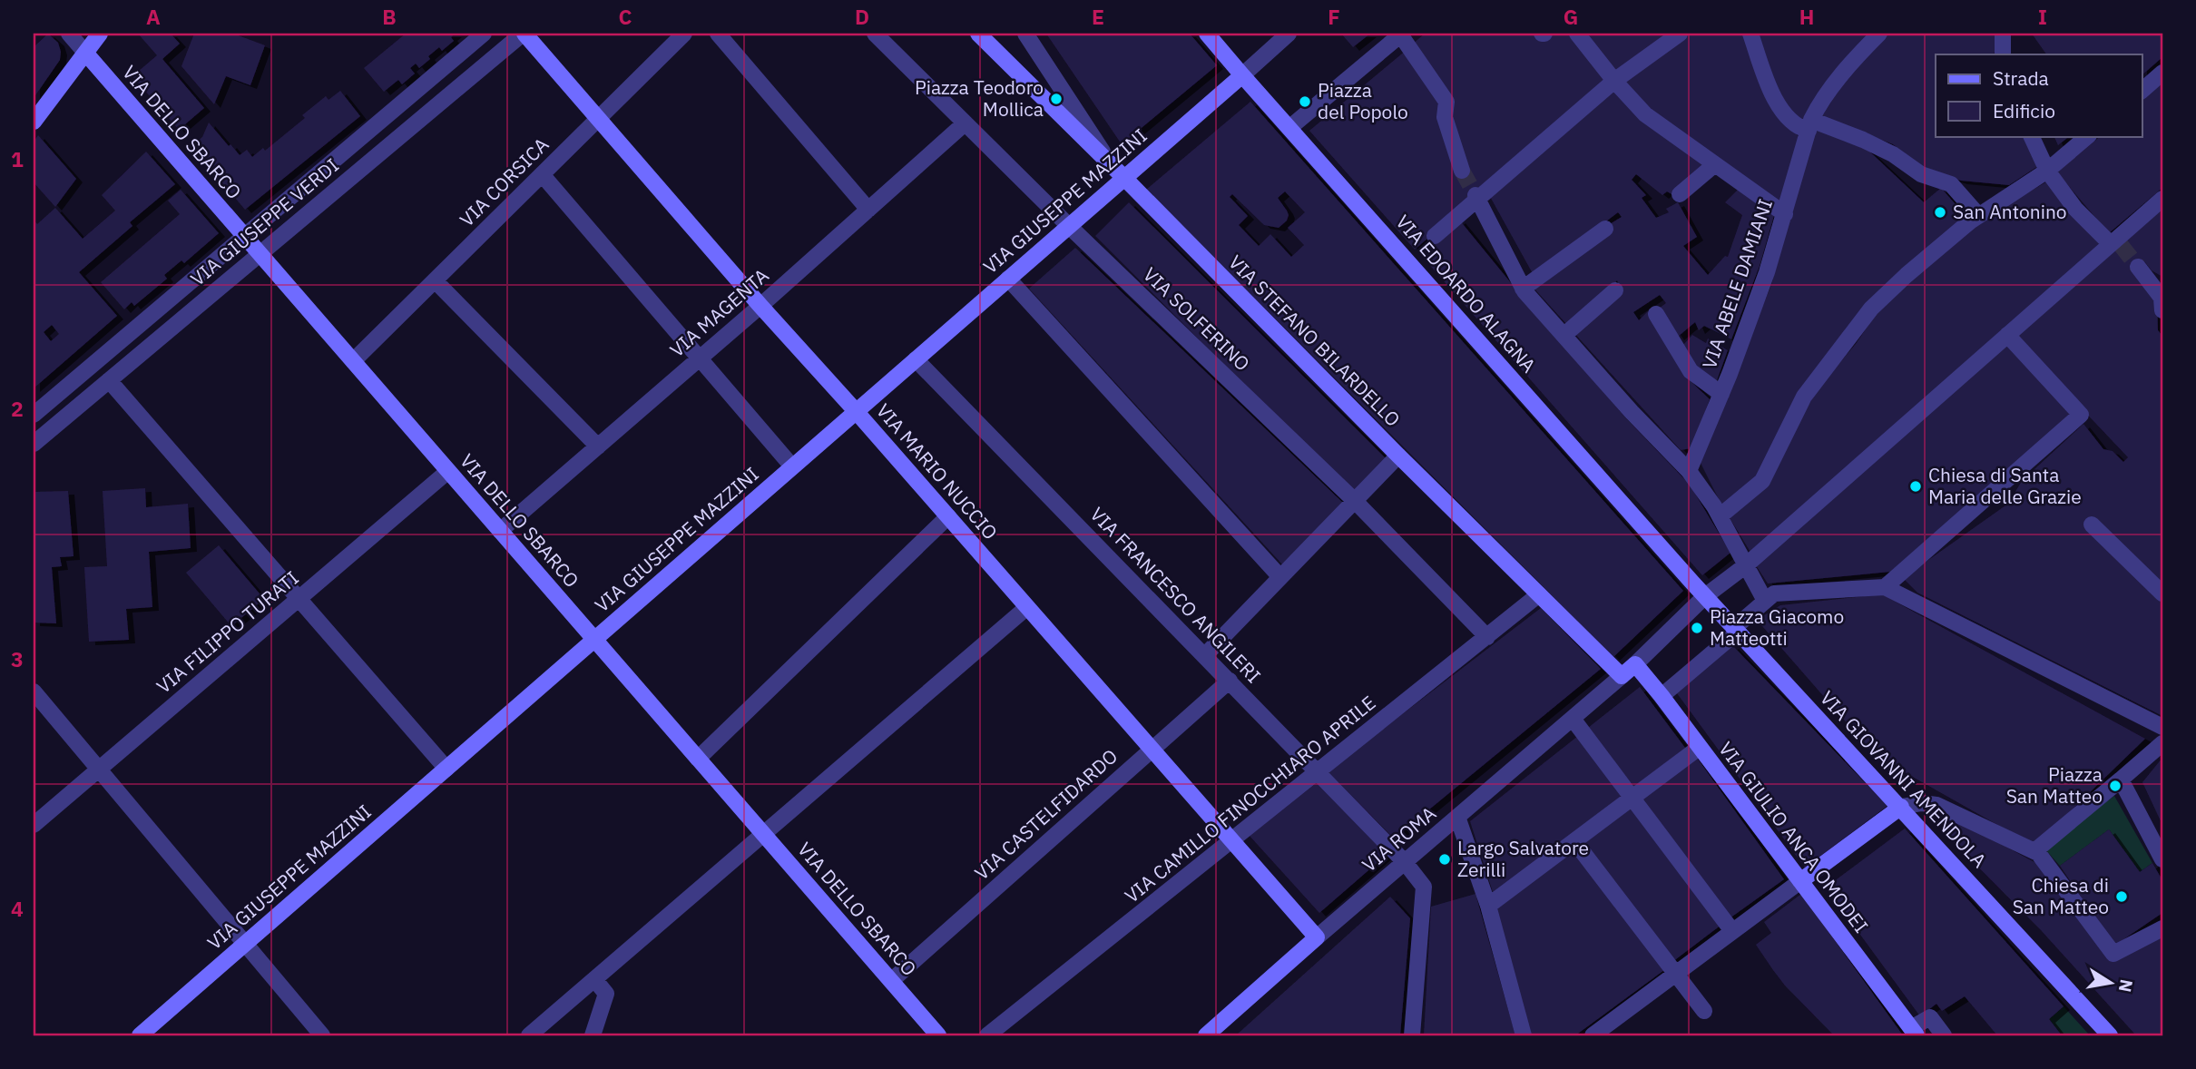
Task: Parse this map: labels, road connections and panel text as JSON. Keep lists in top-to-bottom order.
{
  "streets": {
    "main road": [
      "VIA DELLO SBARCO",
      "VIA GIUSEPPE MAZZINI",
      "VIA EDOARDO ALAGNA",
      "VIA STEFANO BILARDELLO",
      "VIA MARIO NUCCIO",
      "VIA GIOVANNI AMENDOLA",
      "VIA GIULIO ANCA OMODEI",
      "VIA ROMA"
    ],
    "street": [
      "VIA CORSICA",
      "VIA GIUSEPPE VERDI",
      "VIA ABELE DAMIANI",
      "VIA MAGENTA",
      "VIA SOLFERINO",
      "VIA FRANCESCO ANGILERI",
      "VIA FILIPPO TURATI",
      "VIA CAMILLO FINOCCHIARO APRILE",
      "VIA CASTELFIDARDO"
    ]
  },
  "crossings": [
    ["VIA DELLO SBARCO", "VIA CORSICA"],
    ["VIA DELLO SBARCO", "VIA GIUSEPPE MAZZINI"],
    ["VIA DELLO SBARCO", "VIA GIUSEPPE VERDI"],
    ["VIA DELLO SBARCO", "VIA MAGENTA"],
    ["VIA DELLO SBARCO", "VIA FILIPPO TURATI"],
    ["VIA DELLO SBARCO", "VIA CASTELFIDARDO"],
    ["VIA CORSICA", "VIA MARIO NUCCIO"],
    ["VIA GIUSEPPE MAZZINI", "VIA EDOARDO ALAGNA"],
    ["VIA GIUSEPPE MAZZINI", "VIA SOLFERINO"],
    ["VIA GIUSEPPE MAZZINI", "VIA STEFANO BILARDELLO"],
    ["VIA GIUSEPPE MAZZINI", "VIA MARIO NUCCIO"],
    ["VIA GIUSEPPE MAZZINI", "VIA FRANCESCO ANGILERI"],
    ["VIA GIUSEPPE VERDI", "VIA MARIO NUCCIO"],
    ["VIA EDOARDO ALAGNA", "VIA GIOVANNI AMENDOLA"],
    ["VIA MAGENTA", "VIA SOLFERINO"],
    ["VIA MAGENTA", "VIA MARIO NUCCIO"],
    ["VIA SOLFERINO", "VIA CAMILLO FINOCCHIARO APRILE"],
    ["VIA STEFANO BILARDELLO", "VIA CAMILLO FINOCCHIARO APRILE"],
    ["VIA STEFANO BILARDELLO", "VIA ROMA"],
    ["VIA MARIO NUCCIO", "VIA CAMILLO FINOCCHIARO APRILE"],
    ["VIA MARIO NUCCIO", "VIA CASTELFIDARDO"],
    ["VIA MARIO NUCCIO", "VIA ROMA"],
    ["VIA FRANCESCO ANGILERI", "VIA CAMILLO FINOCCHIARO APRILE"],
    ["VIA FRANCESCO ANGILERI", "VIA CASTELFIDARDO"],
    ["VIA FRANCESCO ANGILERI", "VIA ROMA"]
  ],
  "places": [
    "Piazza Teodoro Mollica",
    "Piazza del Popolo",
    "San Antonino",
    "Chiesa di Santa Maria delle Grazie",
    "Piazza Giacomo Matteotti",
    "Piazza San Matteo",
    "Largo Salvatore Zerilli",
    "Chiesa di San Matteo"
  ],
  "legend": ["Strada", "Edificio"],
  "north": "right",
  "grid": {
    "columns": [
      "A",
      "B",
      "C",
      "D",
      "E",
      "F",
      "G",
      "H",
      "I"
    ],
    "rows": [
      "1",
      "2",
      "3",
      "4"
    ]
  }
}
